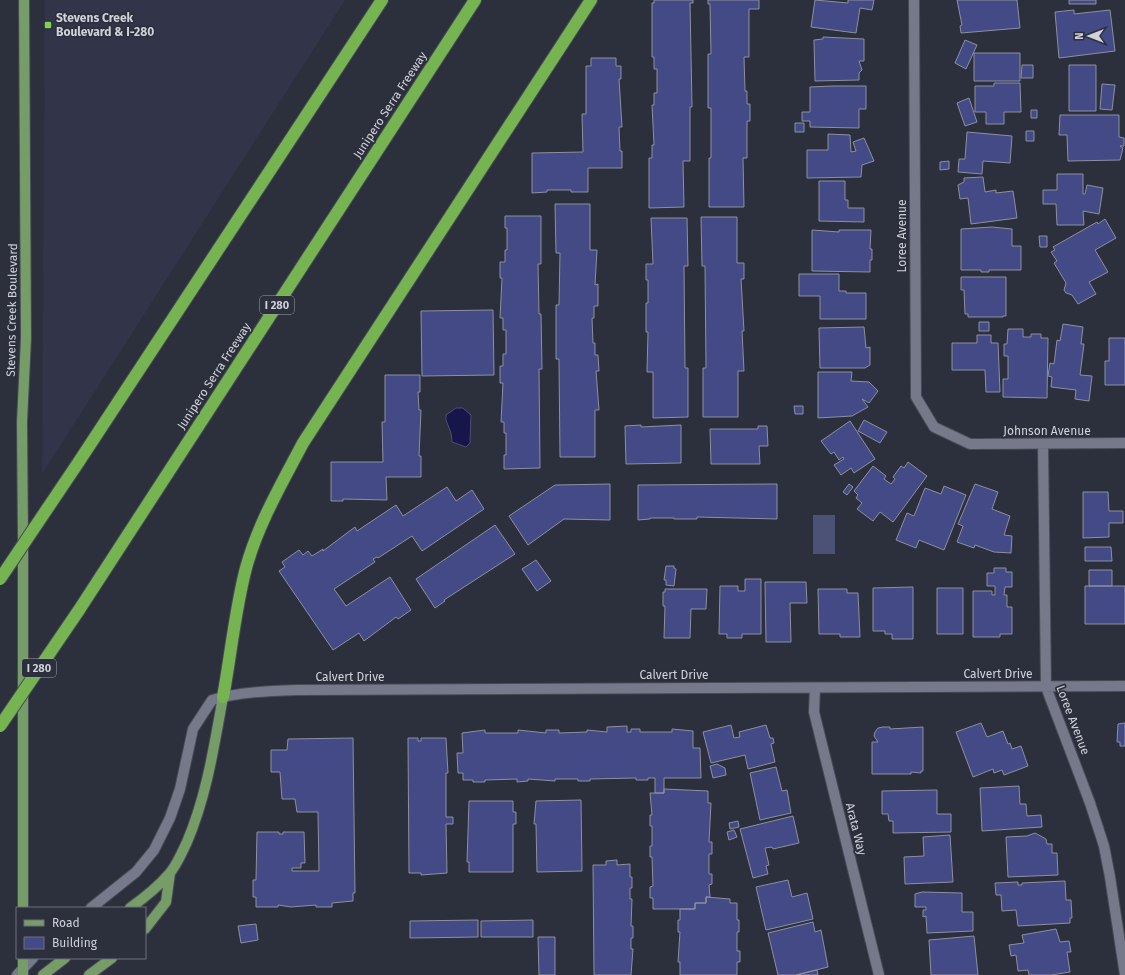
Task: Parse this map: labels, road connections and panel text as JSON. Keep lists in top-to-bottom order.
{
  "streets": {
    "highway": ["Junipero Serra Freeway", "I 280"],
    "main road": ["Stevens Creek Boulevard"],
    "street": [
      "Loree Avenue",
      "Johnson Avenue",
      "Calvert Drive",
      "Arata Way"
    ]
  },
  "crossings": [
    ["Loree Avenue", "Johnson Avenue"],
    ["Loree Avenue", "Calvert Drive"],
    ["Calvert Drive", "Arata Way"]
  ],
  "places": {
    "transit": ["Stevens Creek Boulevard & I-280"]
  },
  "legend": ["Road", "Building"],
  "north": "left"
}
